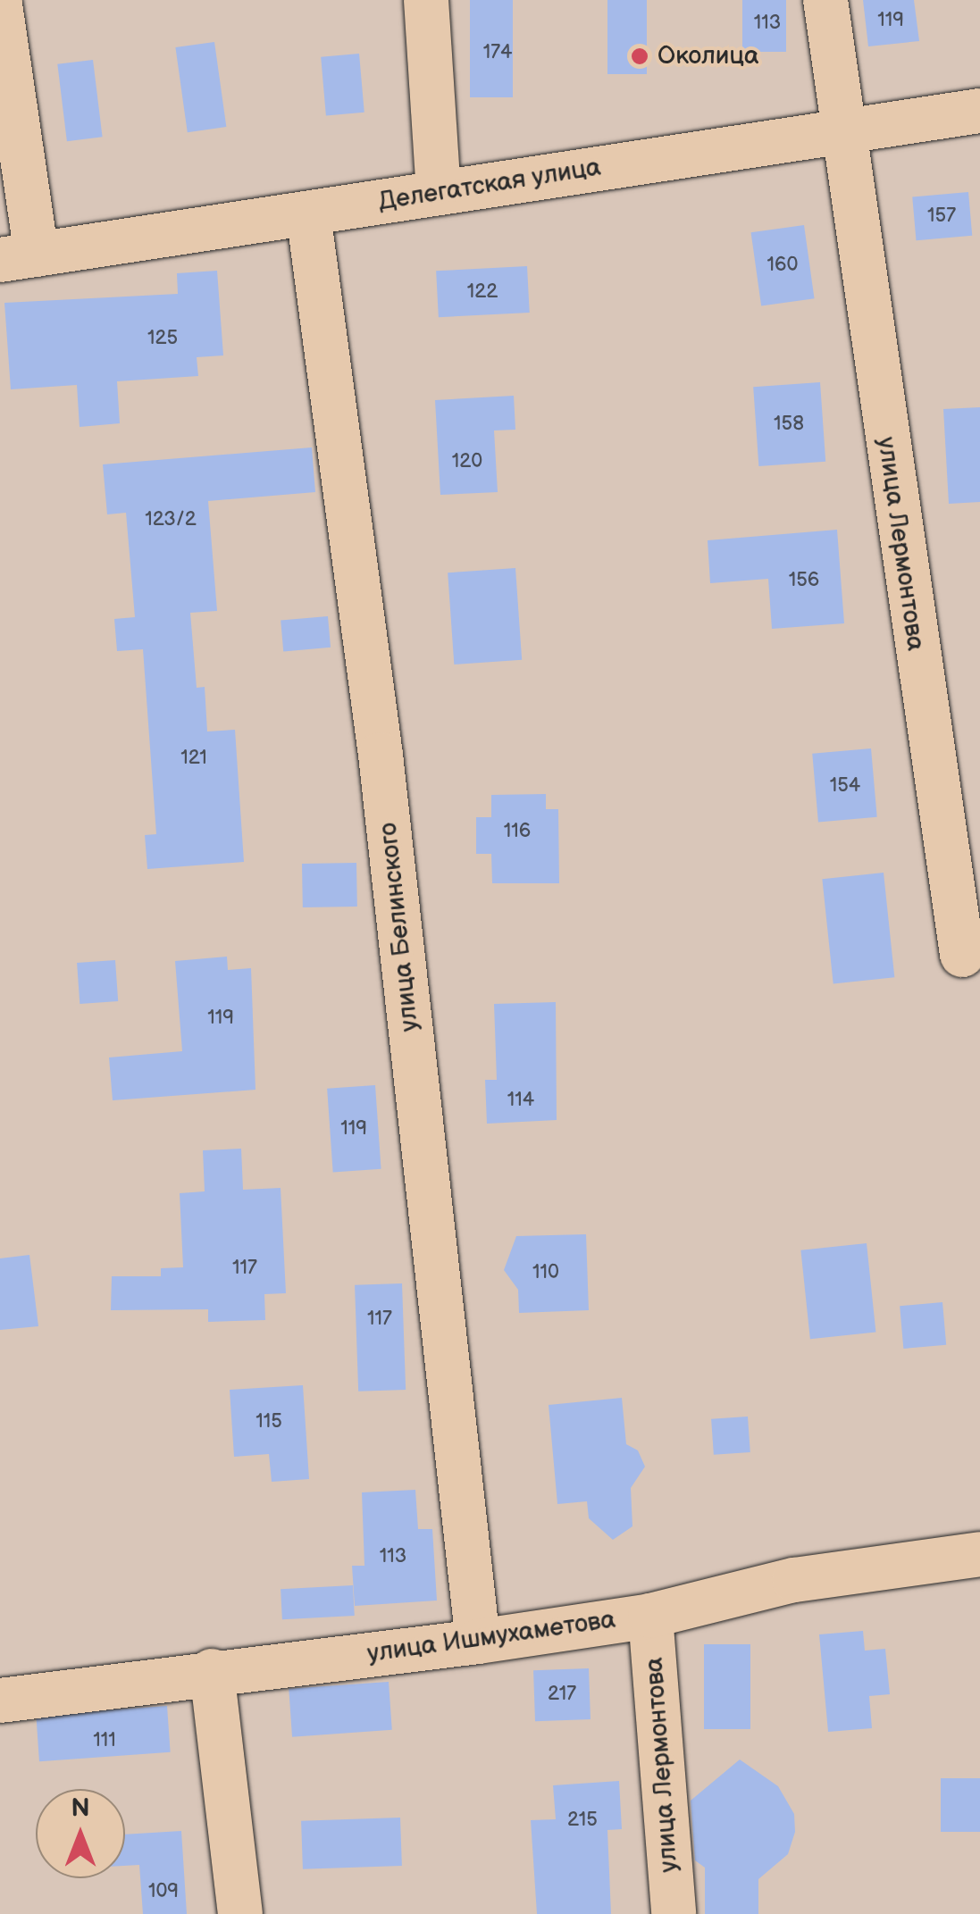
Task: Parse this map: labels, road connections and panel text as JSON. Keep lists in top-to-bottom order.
{
  "streets": {
    "street": [
      "Делегатская улица",
      "улица Лермонтова",
      "улица Белинского",
      "улица Ишмухаметова"
    ]
  },
  "crossings": [
    ["Делегатская улица", "улица Лермонтова"],
    ["Делегатская улица", "улица Белинского"],
    ["улица Лермонтова", "улица Ишмухаметова"],
    ["улица Белинского", "улица Ишмухаметова"]
  ],
  "places": ["Околица"],
  "house_numbers": [
    "119",
    "113",
    "174",
    "157",
    "160",
    "122",
    "125",
    "158",
    "120",
    "123/2",
    "156",
    "121",
    "154",
    "116",
    "119",
    "114",
    "119",
    "117",
    "110",
    "117",
    "115",
    "113",
    "217",
    "111",
    "215",
    "109"
  ],
  "north": "top"
}
